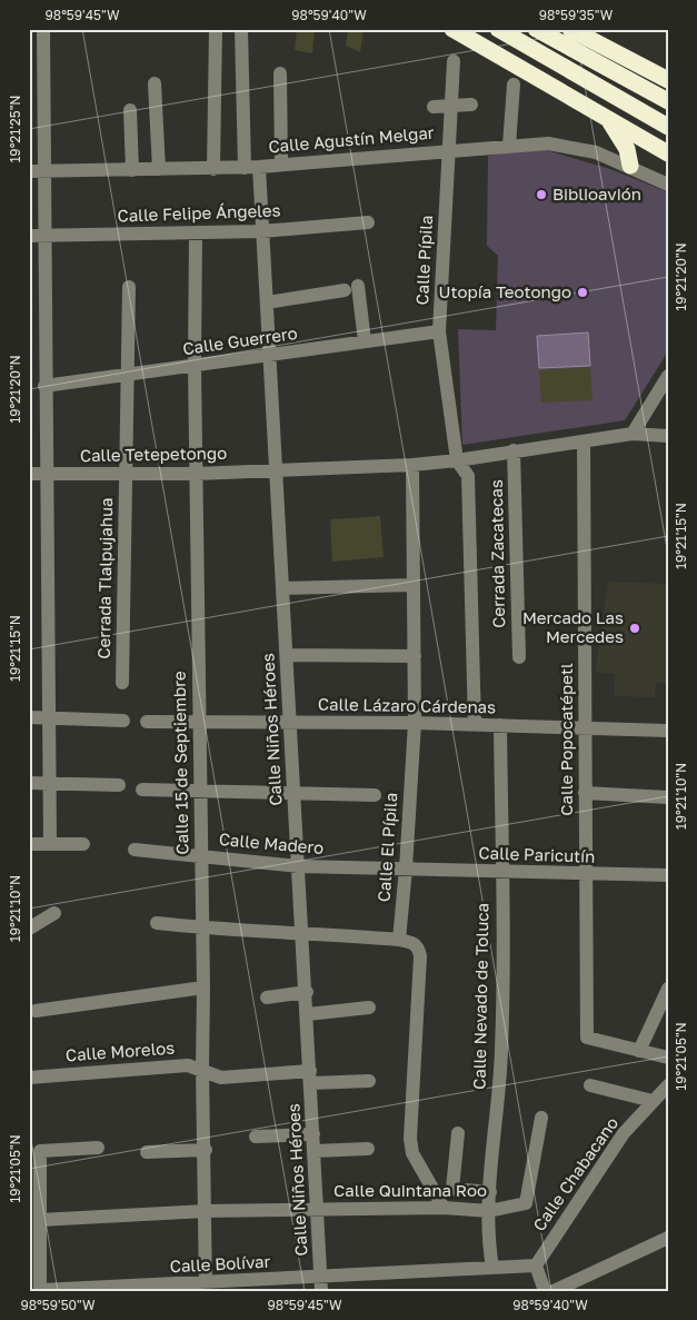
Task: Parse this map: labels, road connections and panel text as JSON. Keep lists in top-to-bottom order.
{
  "streets": {
    "street": [
      "Calle Agustín Melgar",
      "Calle Felipe Ángeles",
      "Calle Pípila",
      "Calle Guerrero",
      "Calle Tetepetongo",
      "Cerrada Zacatecas",
      "Cerrada Tlalpujahua",
      "Calle Lázaro Cárdenas",
      "Calle Niños Héroes",
      "Calle Popocatépetl",
      "Calle 15 de Septiembre",
      "Calle Madero",
      "Calle El Pípila",
      "Calle Paricutín",
      "Calle Nevado de Toluca",
      "Calle Morelos",
      "Calle Chabacano",
      "Calle Quintana Roo",
      "Calle Bolívar"
    ]
  },
  "crossings": [
    ["Calle Agustín Melgar", "Calle Pípila"],
    ["Calle Agustín Melgar", "Calle Niños Héroes"],
    ["Calle Felipe Ángeles", "Calle Niños Héroes"],
    ["Calle Felipe Ángeles", "Calle 15 de Septiembre"],
    ["Calle Pípila", "Calle Guerrero"],
    ["Calle Pípila", "Calle Tetepetongo"],
    ["Calle Guerrero", "Cerrada Tlalpujahua"],
    ["Calle Guerrero", "Calle Niños Héroes"],
    ["Calle Guerrero", "Calle 15 de Septiembre"],
    ["Calle Tetepetongo", "Cerrada Zacatecas"],
    ["Calle Tetepetongo", "Cerrada Tlalpujahua"],
    ["Calle Tetepetongo", "Calle Niños Héroes"],
    ["Calle Tetepetongo", "Calle Popocatépetl"],
    ["Calle Tetepetongo", "Calle 15 de Septiembre"],
    ["Calle Tetepetongo", "Calle El Pípila"],
    ["Calle Lázaro Cárdenas", "Calle Niños Héroes"],
    ["Calle Lázaro Cárdenas", "Calle Popocatépetl"],
    ["Calle Lázaro Cárdenas", "Calle 15 de Septiembre"],
    ["Calle Lázaro Cárdenas", "Calle El Pípila"],
    ["Calle Lázaro Cárdenas", "Calle Nevado de Toluca"],
    ["Calle Niños Héroes", "Calle Madero"],
    ["Calle Niños Héroes", "Calle Morelos"],
    ["Calle Niños Héroes", "Calle Quintana Roo"],
    ["Calle Niños Héroes", "Calle Bolívar"],
    ["Calle Popocatépetl", "Calle Paricutín"],
    ["Calle 15 de Septiembre", "Calle Madero"],
    ["Calle 15 de Septiembre", "Calle Morelos"],
    ["Calle 15 de Septiembre", "Calle Quintana Roo"],
    ["Calle 15 de Septiembre", "Calle Bolívar"],
    ["Calle Madero", "Calle El Pípila"],
    ["Calle Madero", "Calle Paricutín"],
    ["Calle El Pípila", "Calle Paricutín"],
    ["Calle Paricutín", "Calle Nevado de Toluca"],
    ["Calle Nevado de Toluca", "Calle Quintana Roo"],
    ["Calle Nevado de Toluca", "Calle Bolívar"],
    ["Calle Chabacano", "Calle Bolívar"]
  ],
  "places": ["Biblioavión", "Utopía Teotongo", "Mercado Las Mercedes"],
  "coordinates": [
    "98°59'45\"W",
    "98°59'40\"W",
    "98°59'35\"W",
    "19°21'25\"N",
    "19°21'20\"N",
    "19°21'15\"N",
    "19°21'10\"N",
    "19°21'05\"N",
    "98°59'50\"W"
  ]
}
